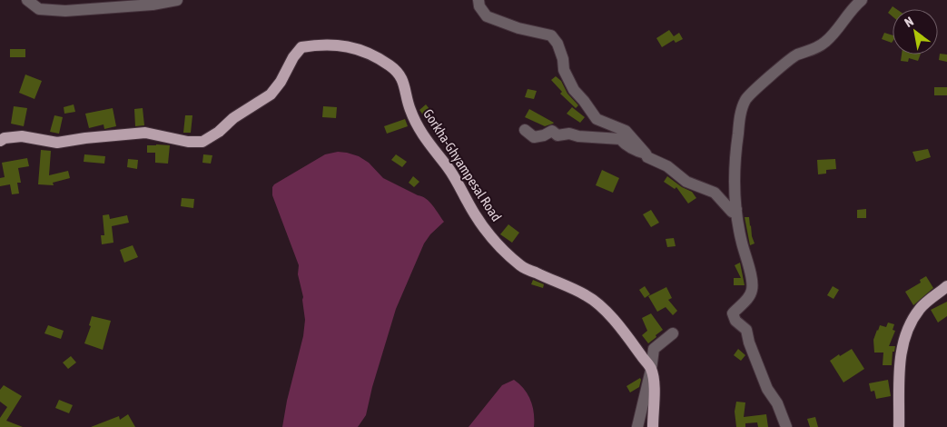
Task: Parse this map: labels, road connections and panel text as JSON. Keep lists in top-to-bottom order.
{
  "streets": {
    "main road": ["Gorkha-Ghyampesal Road"]
  },
  "north": "top left"
}
